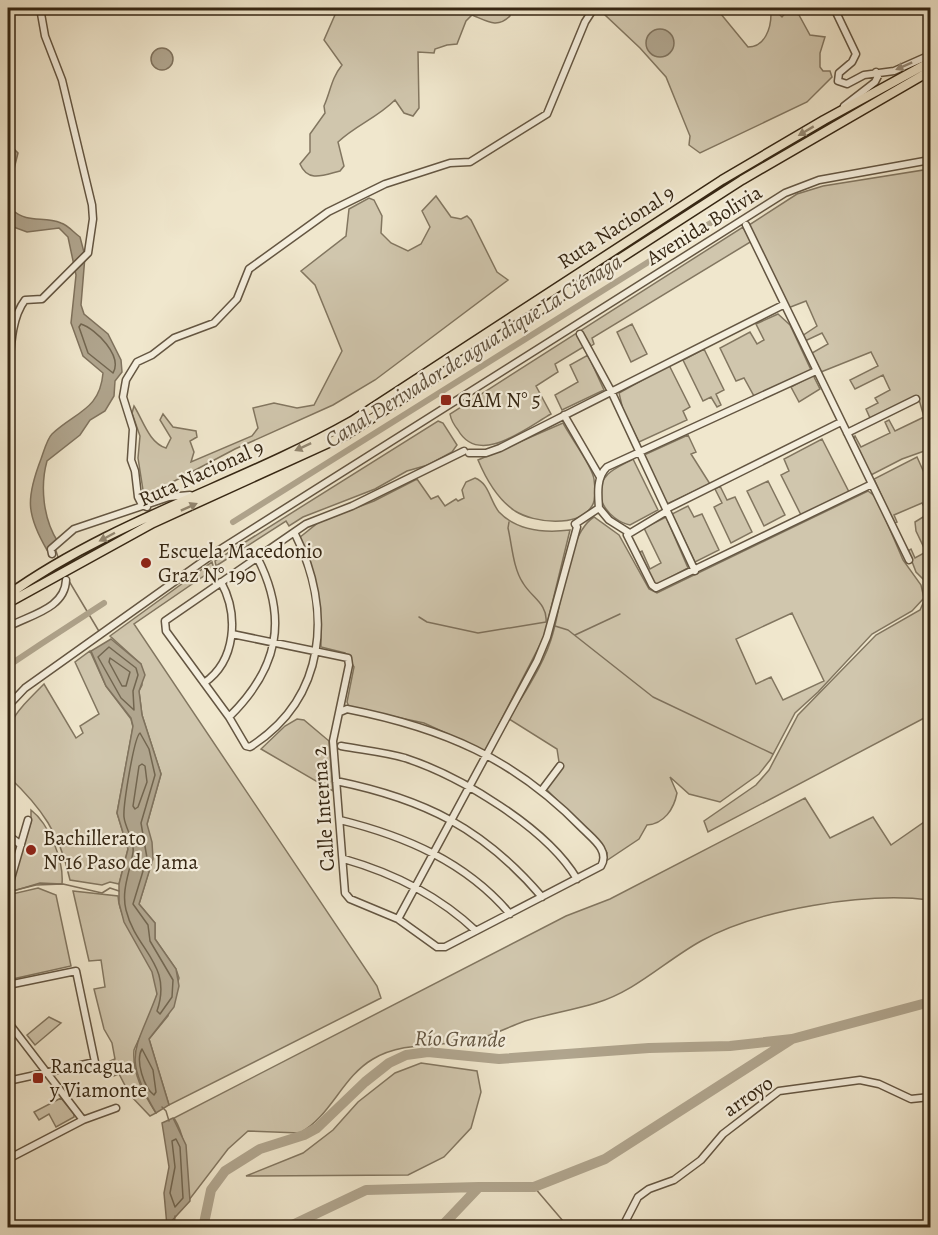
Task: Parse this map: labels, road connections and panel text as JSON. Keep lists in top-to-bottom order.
{
  "streets": {
    "highway": ["Ruta Nacional 9"],
    "street": ["Avenida Bolivia", "Calle Interna 2", "arroyo"]
  },
  "water": ["Canal Derivador de agua dique La Ciénaga", "Río Grande"],
  "places": {
    "transit": ["GAM N° 5", "Rancagua y Viamonte"],
    "other": ["Escuela Macedonio Graz N° 190", "Bachillerato Nº16 Paso de Jama"]
  }
}
